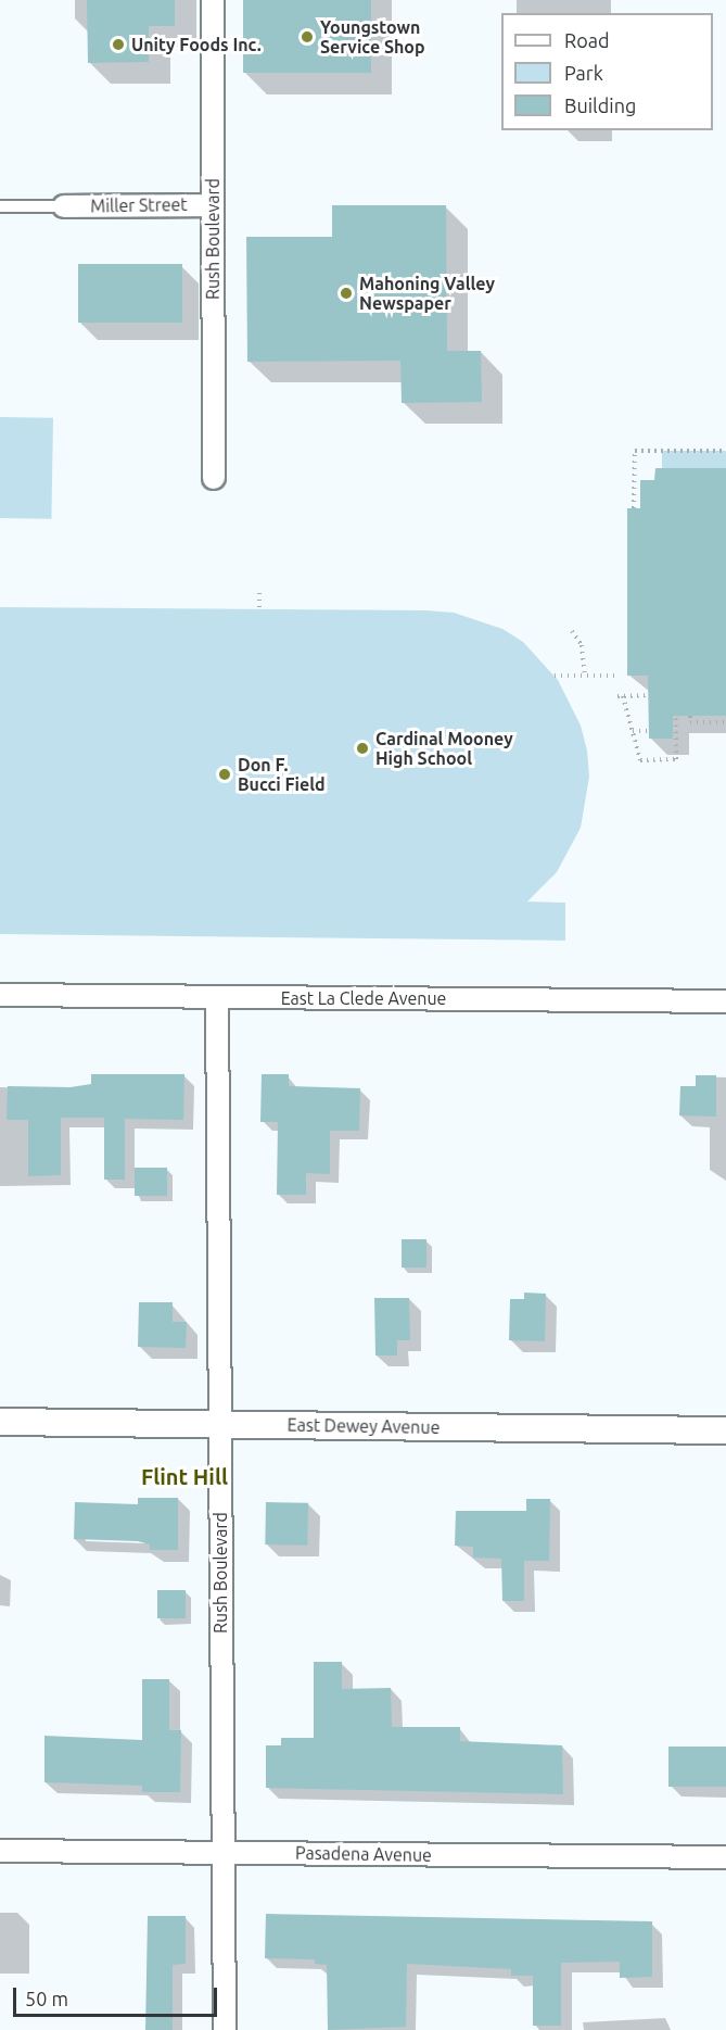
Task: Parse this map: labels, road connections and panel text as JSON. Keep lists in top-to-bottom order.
{
  "streets": {
    "street": [
      "Miller Street",
      "Rush Boulevard",
      "East La Clede Avenue",
      "East Dewey Avenue",
      "Pasadena Avenue"
    ]
  },
  "crossings": [
    ["Miller Street", "Rush Boulevard"],
    ["Rush Boulevard", "East La Clede Avenue"],
    ["Rush Boulevard", "East Dewey Avenue"],
    ["Rush Boulevard", "Pasadena Avenue"]
  ],
  "districts": ["Flint Hill"],
  "places": [
    "Youngstown Service Shop",
    "Unity Foods Inc.",
    "Mahoning Valley Newspaper",
    "Cardinal Mooney High School",
    "Don F. Bucci Field"
  ],
  "legend": ["Road", "Park", "Building"],
  "scale_bar": "50 m"
}
